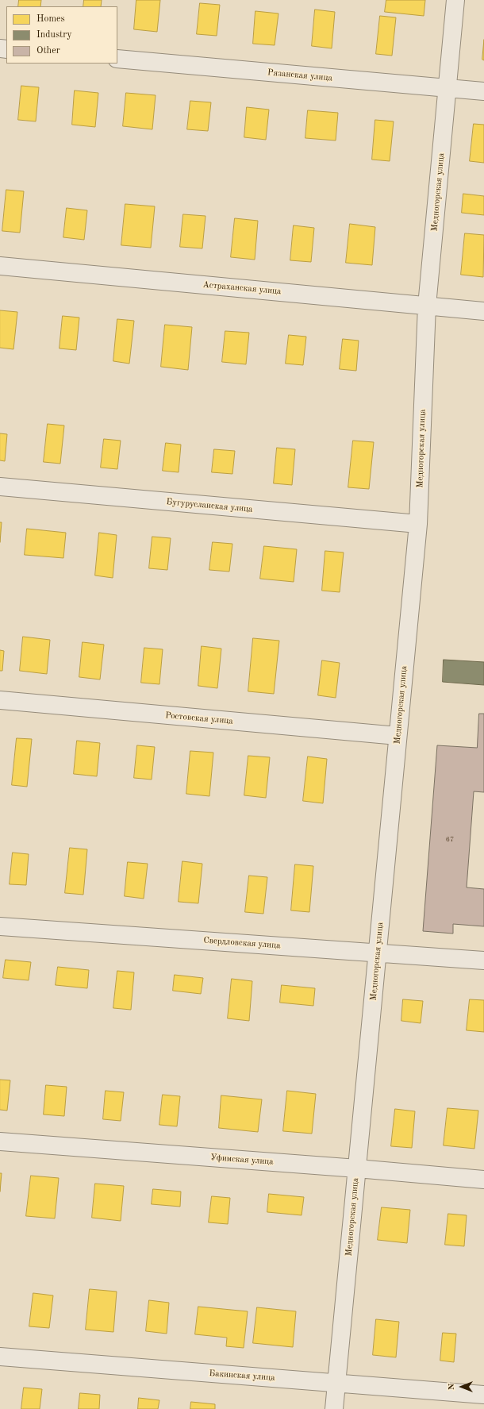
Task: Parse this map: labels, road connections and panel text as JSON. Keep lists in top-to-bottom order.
{
  "streets": {
    "street": [
      "Рязанская улица",
      "Медногорская улица",
      "Астраханская улица",
      "Бугурусланская улица",
      "Ростовская улица",
      "Свердловская улица",
      "Уфимская улица",
      "Бакинская улица"
    ]
  },
  "crossings": [
    ["Рязанская улица", "Медногорская улица"],
    ["Медногорская улица", "Астраханская улица"],
    ["Медногорская улица", "Бугурусланская улица"],
    ["Медногорская улица", "Ростовская улица"],
    ["Медногорская улица", "Свердловская улица"],
    ["Медногорская улица", "Уфимская улица"],
    ["Медногорская улица", "Бакинская улица"]
  ],
  "house_numbers": ["67"],
  "legend": ["Homes", "Industry", "Other"],
  "north": "left"
}
